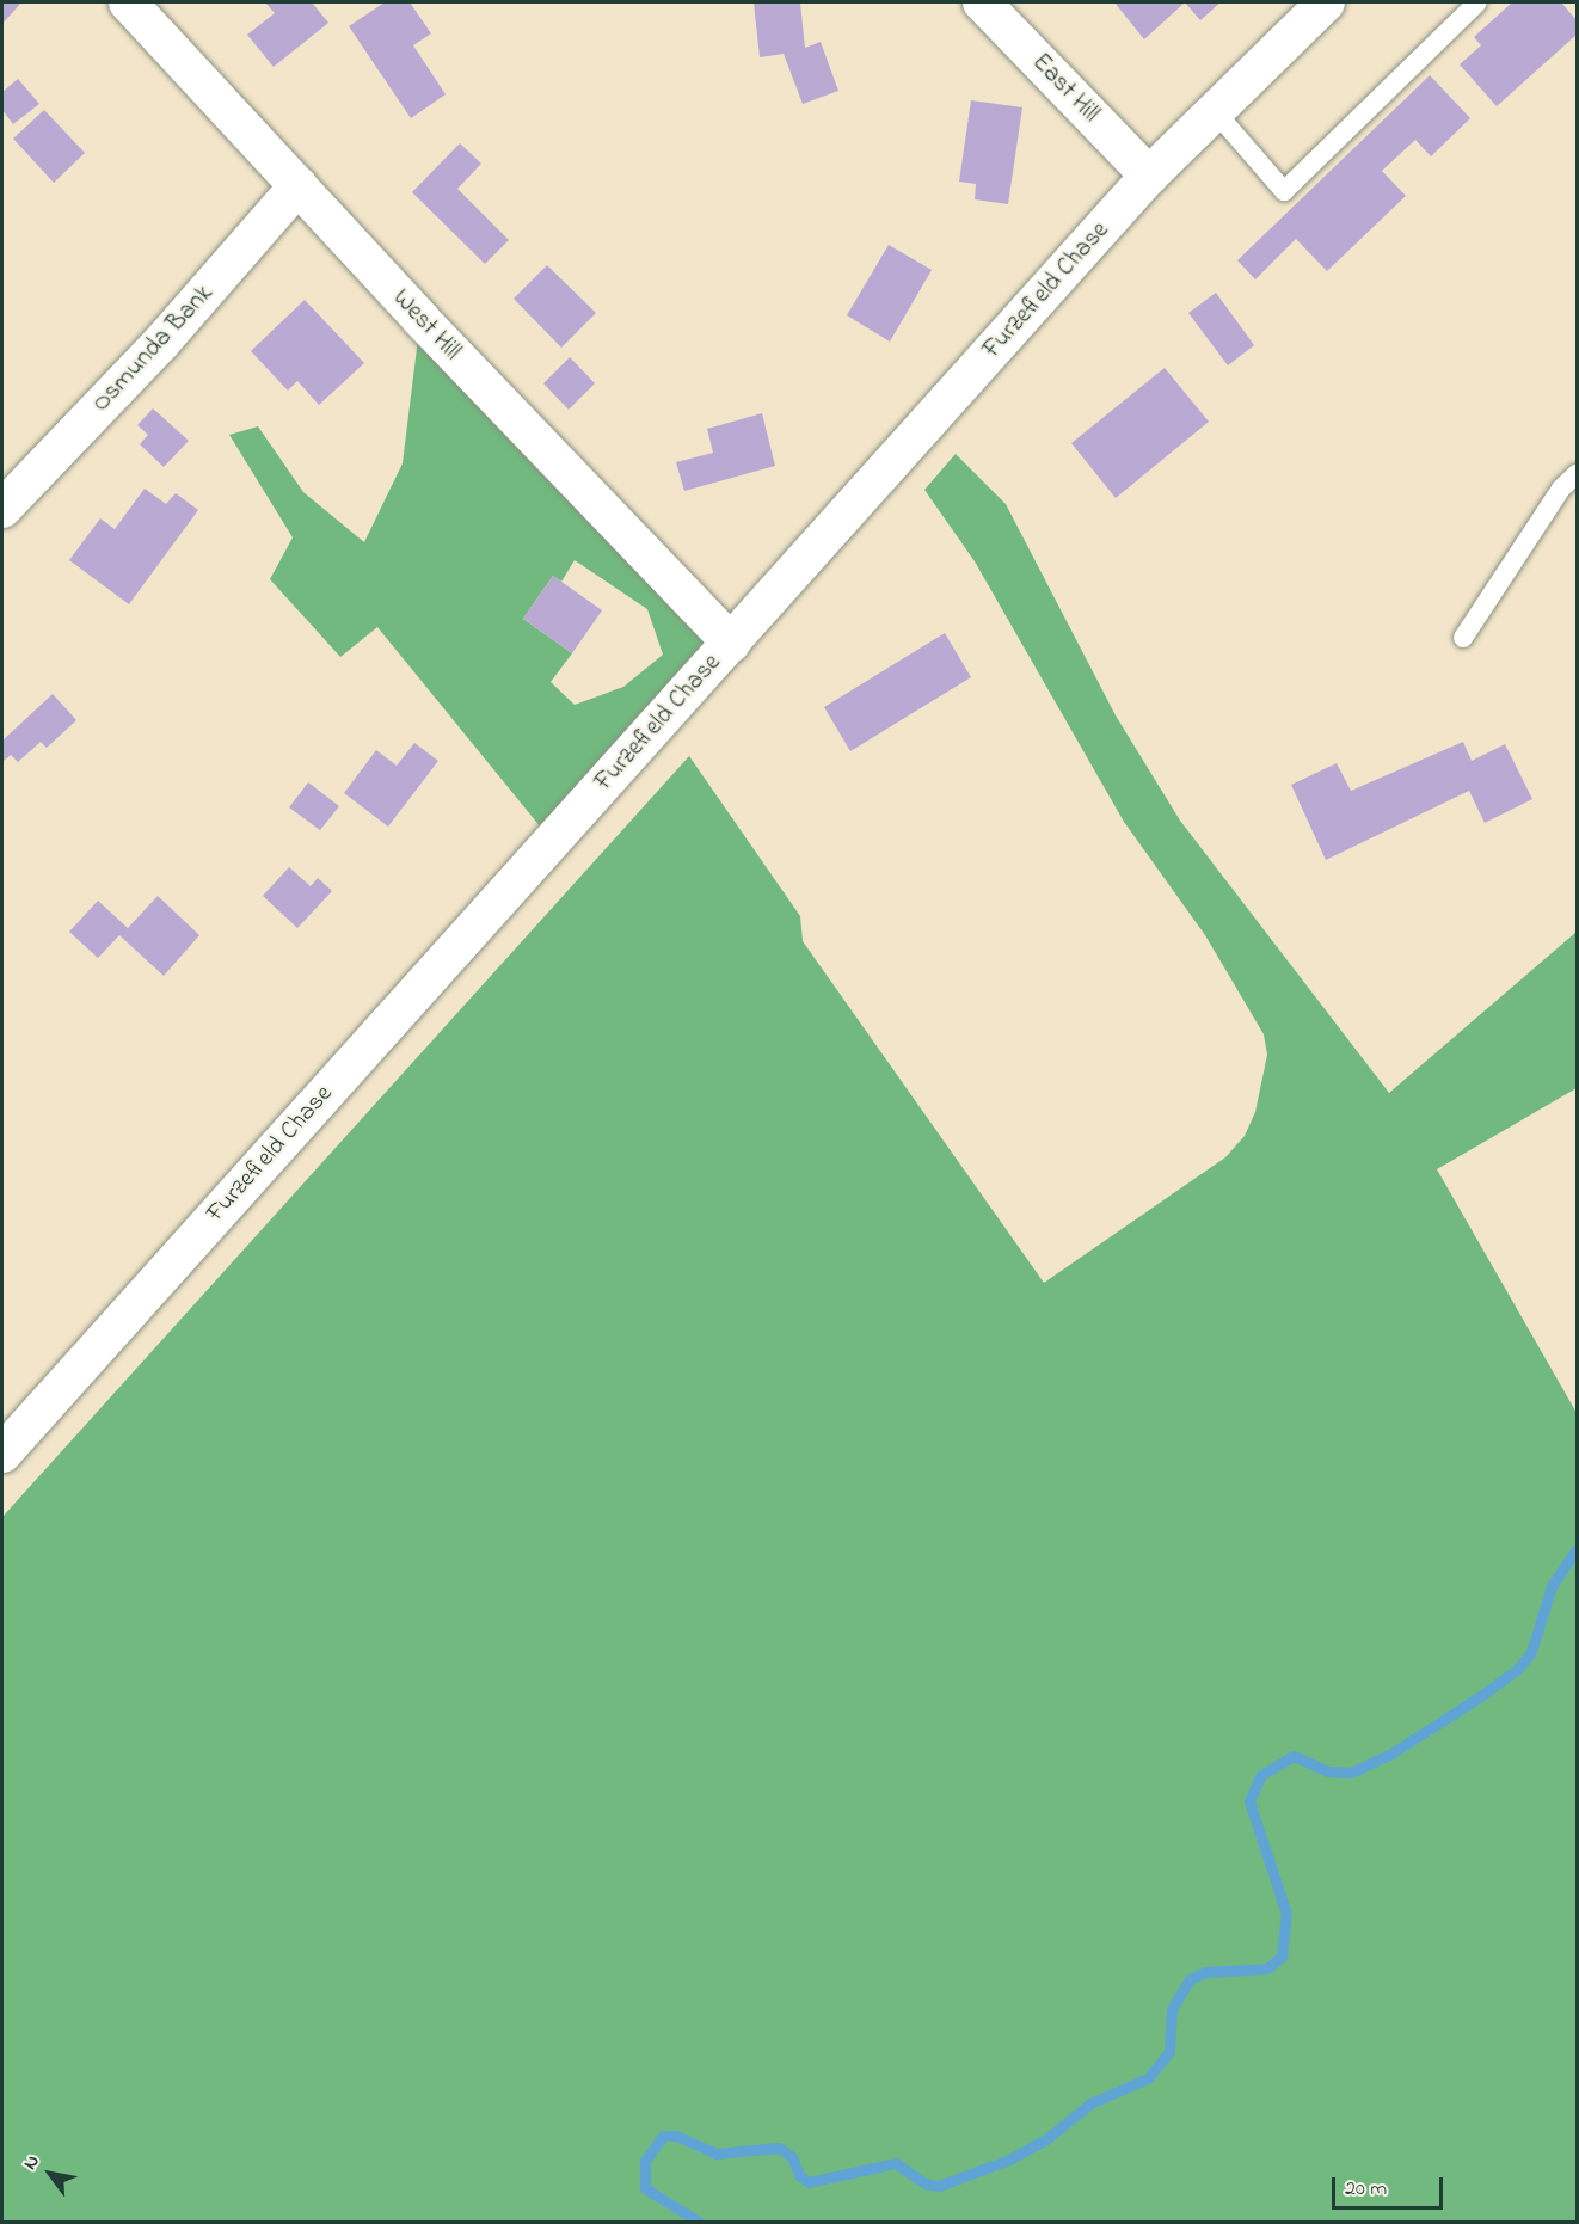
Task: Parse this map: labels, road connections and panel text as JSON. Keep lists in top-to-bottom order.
{
  "streets": {
    "street": [
      "East Hill",
      "Furzefield Chase",
      "West Hill",
      "Osmunda Bank"
    ]
  },
  "crossings": [
    ["East Hill", "Furzefield Chase"],
    ["Furzefield Chase", "West Hill"],
    ["West Hill", "Osmunda Bank"]
  ],
  "scale_bar": "20 m",
  "north": "top left"
}
